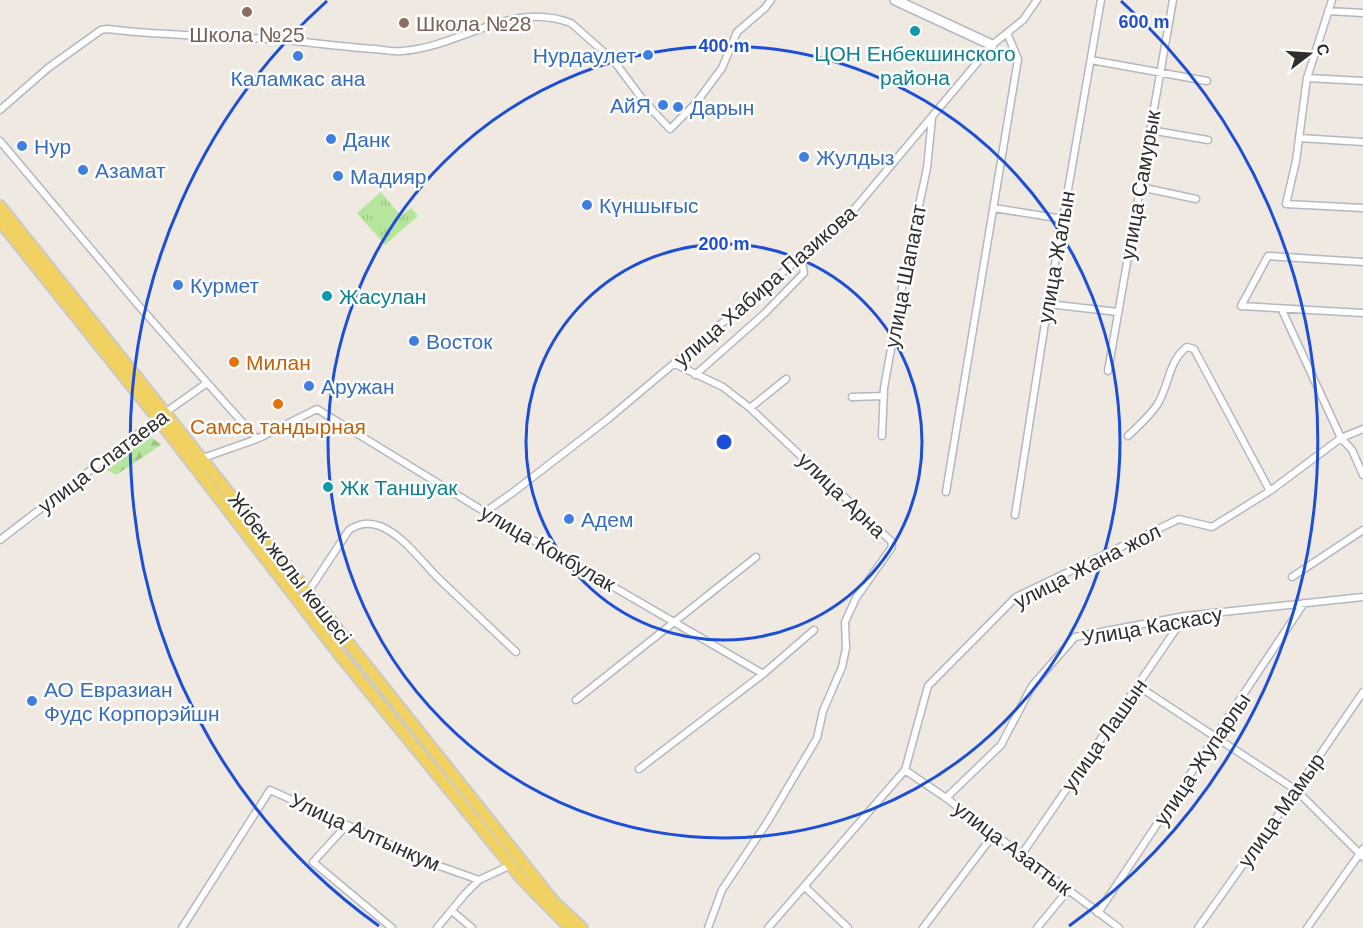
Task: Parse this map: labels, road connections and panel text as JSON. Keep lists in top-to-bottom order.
{
  "streets": {
    "main road": ["Жібек жолы көшесі"],
    "street": [
      "улица Самурык",
      "улица Жалын",
      "улица Шапагат",
      "улица Хабира Пазикова",
      "улица Спатаева",
      "улица Арна",
      "улица Кокбулак",
      "улица Жана жол",
      "Улица Каскасу",
      "улица Лашын",
      "улица Жупарлы",
      "улица Мамыр",
      "Улица Алтынкум",
      "улица Азаттык"
    ]
  },
  "crossings": [
    ["улица Шапагат", "улица Хабира Пазикова"],
    ["улица Хабира Пазикова", "улица Арна"],
    ["улица Хабира Пазикова", "улица Кокбулак"],
    ["улица Спатаева", "Жібек жолы көшесі"],
    ["улица Кокбулак", "Жібек жолы көшесі"],
    ["улица Жана жол", "улица Азаттык"],
    ["Улица Каскасу", "улица Лашын"],
    ["Улица Каскасу", "улица Жупарлы"],
    ["Улица Каскасу", "улица Азаттык"],
    ["улица Лашын", "улица Азаттык"],
    ["улица Жупарлы", "улица Азаттык"]
  ],
  "places": [
    "Школа №25",
    "Школа №28",
    "ЦОН Енбекшинского района",
    "Нурдаулет",
    "Каламкас ана",
    "АйЯ",
    "Дарын",
    "Данк",
    "Нур",
    "Жулдыз",
    "Азамат",
    "Мадияр",
    "Күншығыс",
    "Курмет",
    "Жасулан",
    "Восток",
    "Милан",
    "Аружан",
    "Самса тандырная",
    "Жк Таншуак",
    "Адем",
    "АО Евразиан Фудс Корпорэйшн"
  ],
  "north": "right",
  "rings": ["600 m", "400 m", "200 m"]
}
